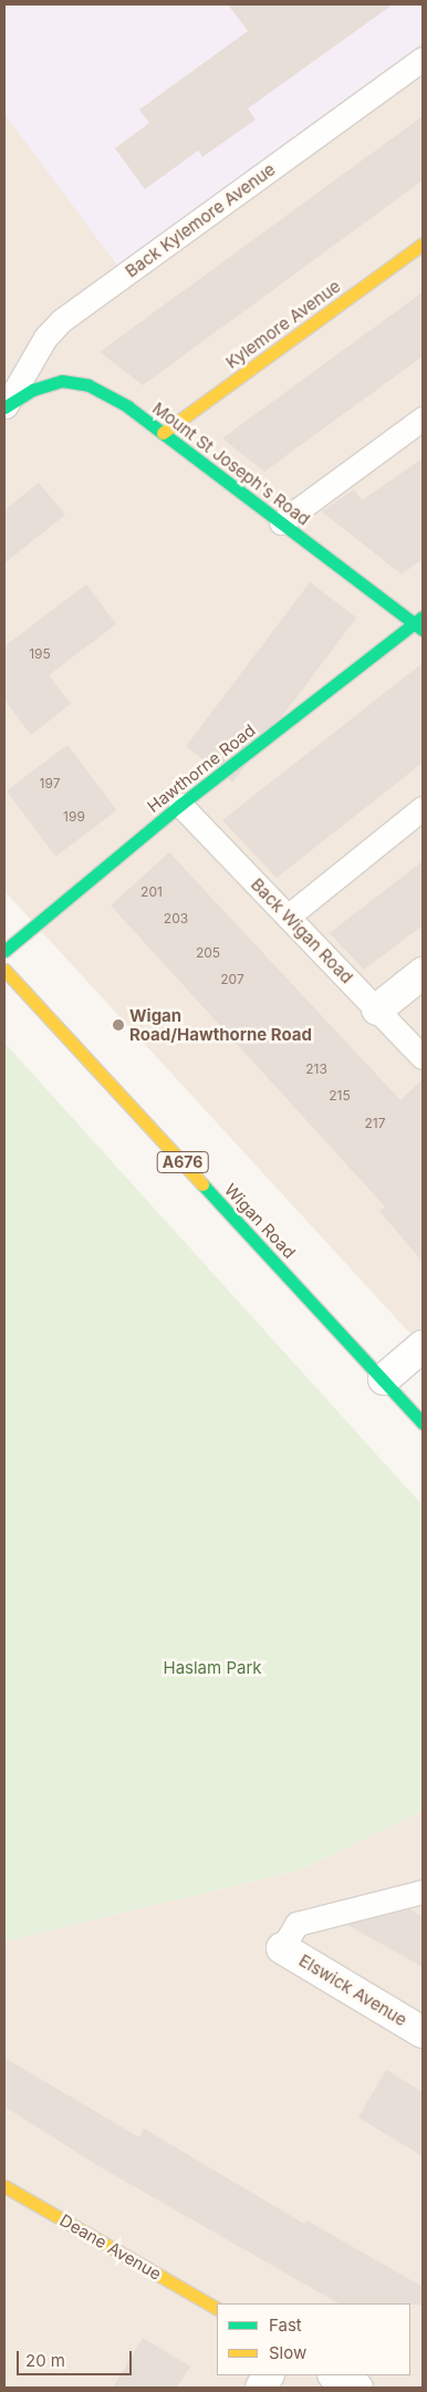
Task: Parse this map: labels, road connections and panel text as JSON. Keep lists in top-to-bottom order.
{
  "streets": {
    "street": [
      "Kylemore Avenue",
      "Mount St Joseph's Road",
      "Hawthorne Road",
      "A676",
      "Wigan Road",
      "Elswick Avenue",
      "Deane Avenue"
    ],
    "lane": ["Back Kylemore Avenue", "Back Wigan Road"]
  },
  "crossings": [
    ["Back Kylemore Avenue", "Mount St Joseph's Road"],
    ["Kylemore Avenue", "Mount St Joseph's Road"],
    ["Mount St Joseph's Road", "Hawthorne Road"],
    ["Hawthorne Road", "Back Wigan Road"]
  ],
  "parks": ["Haslam Park"],
  "places": ["Wigan Road/Hawthorne Road"],
  "house_numbers": [
    "195",
    "197",
    "199",
    "201",
    "203",
    "205",
    "207",
    "213",
    "215",
    "217"
  ],
  "legend": ["Fast", "Slow"],
  "scale_bar": "20 m"
}
